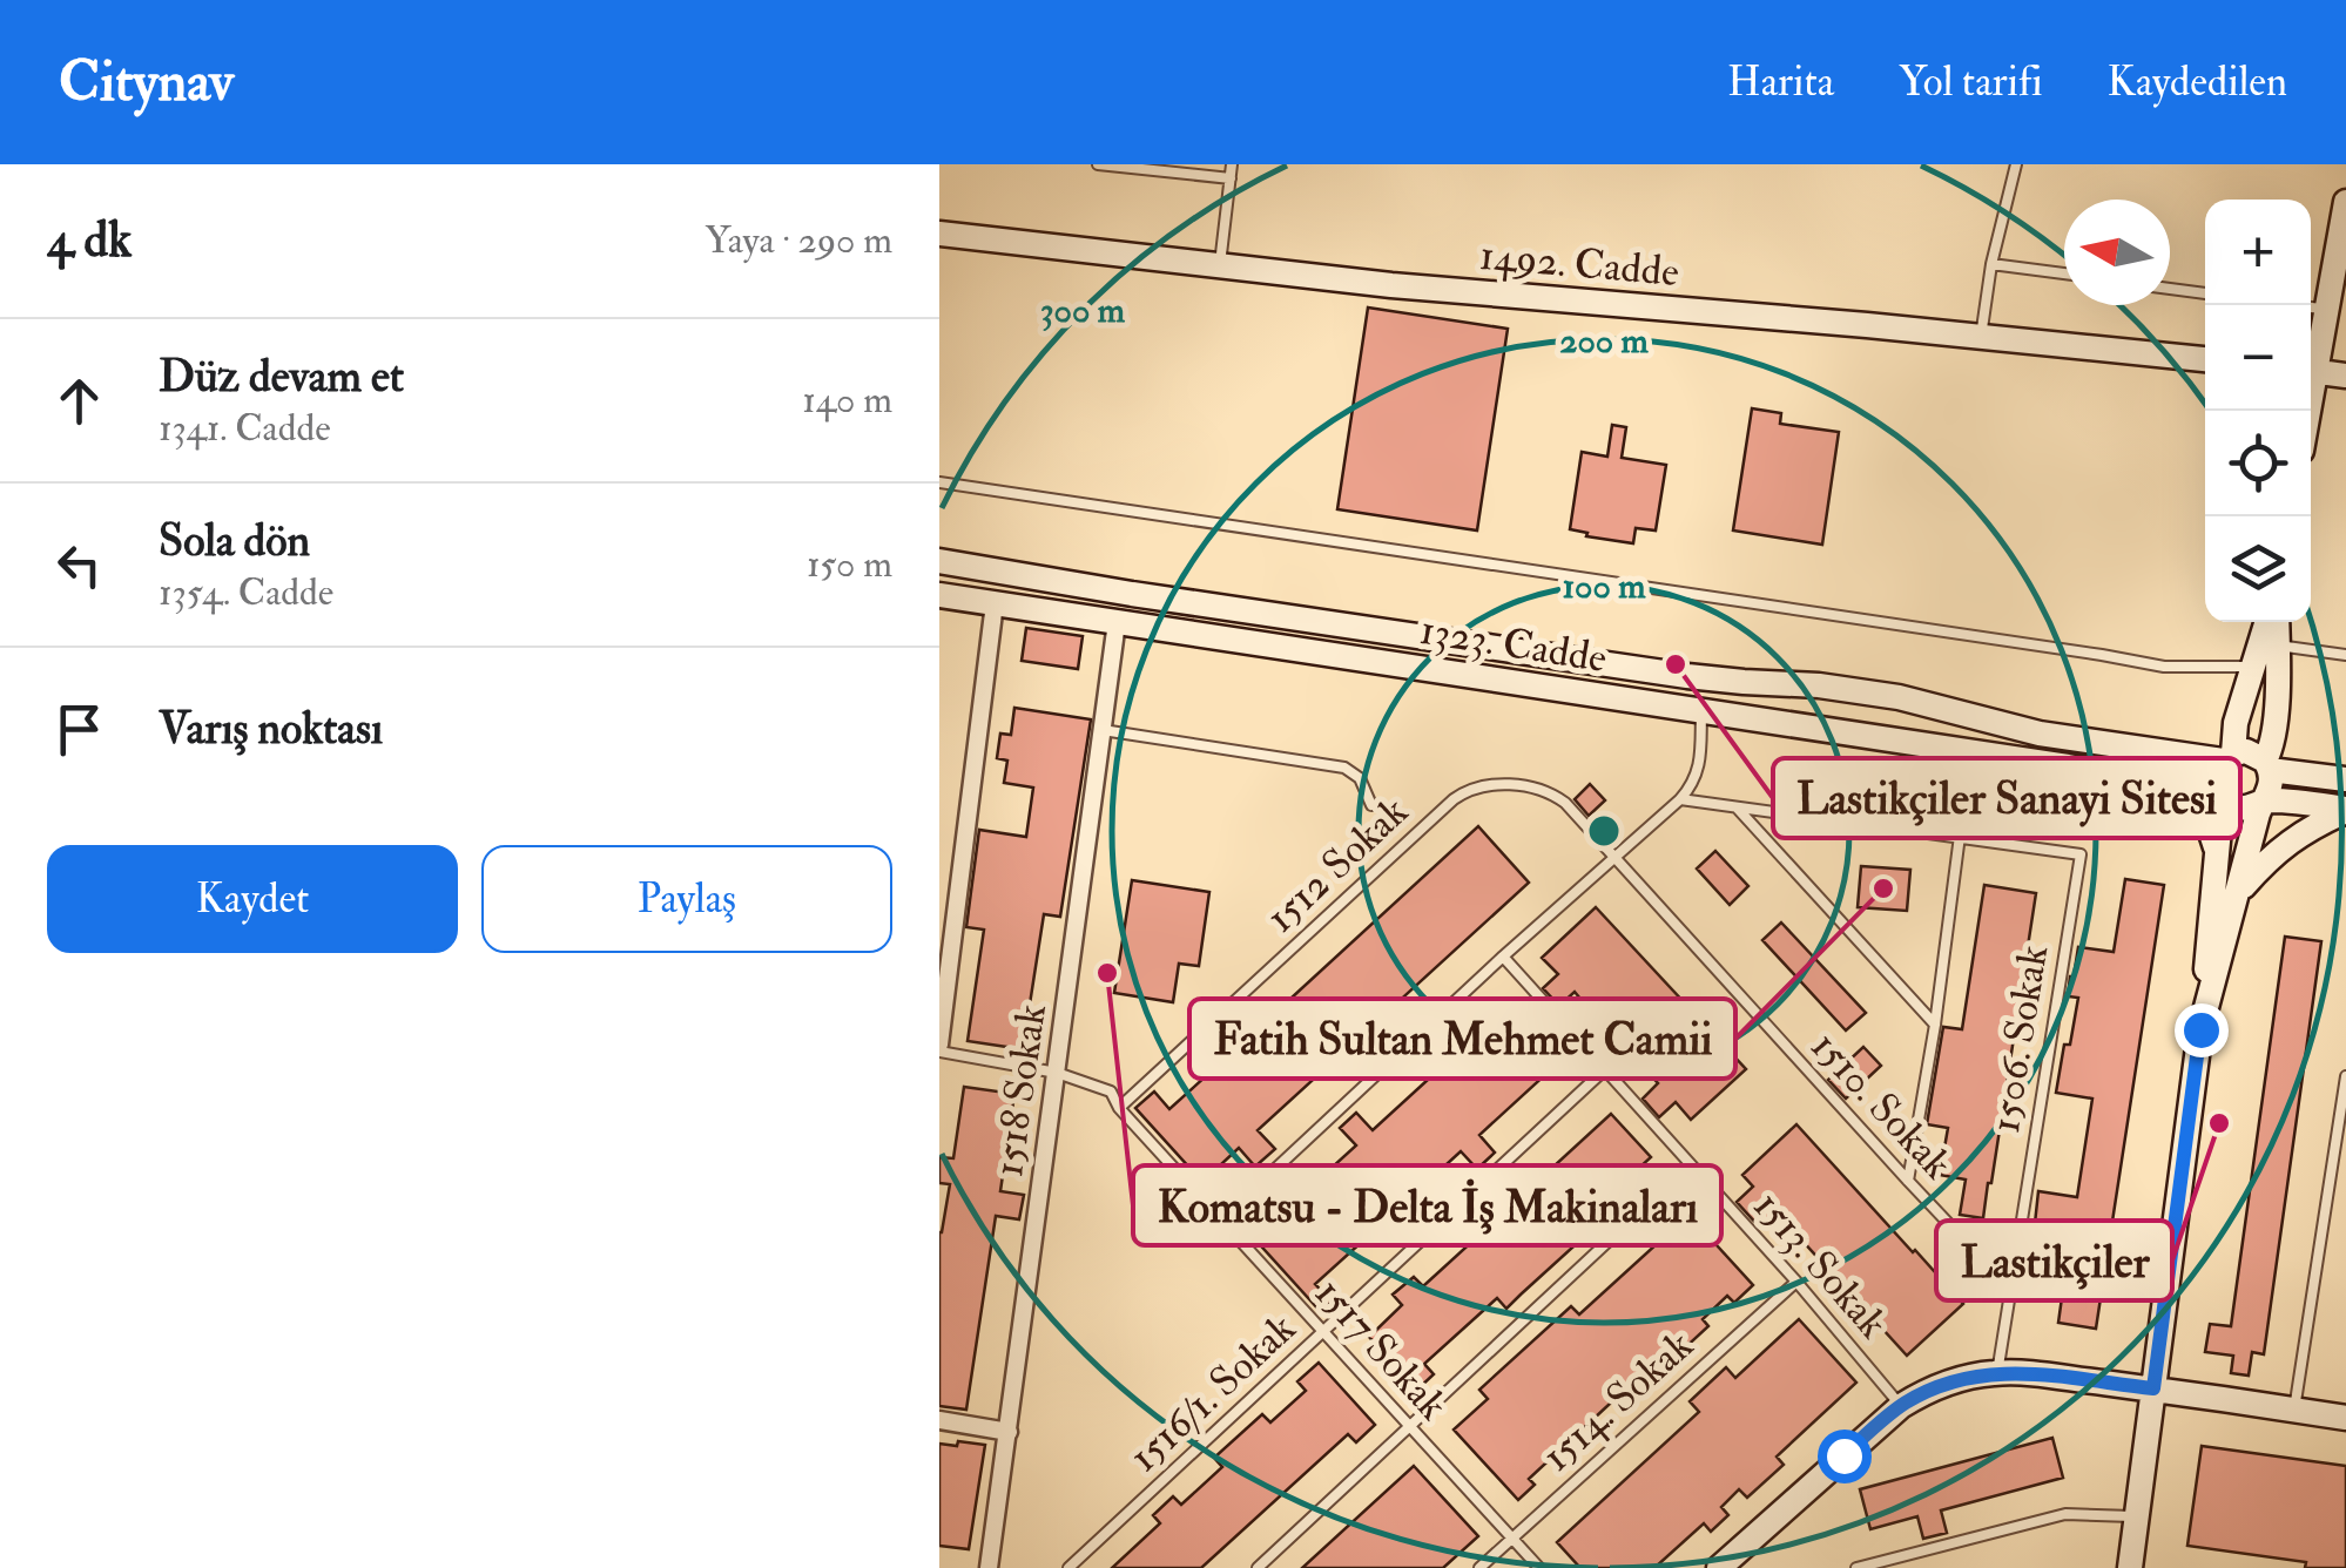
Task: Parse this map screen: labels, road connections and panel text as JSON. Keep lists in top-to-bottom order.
{
  "streets": {
    "main road": ["1492. Cadde", "1323. Cadde"],
    "street": ["1518 Sokak"],
    "lane": [
      "1512 Sokak",
      "1506. Sokak",
      "1510. Sokak",
      "1513. Sokak",
      "1517 Sokak",
      "1516/1. Sokak",
      "1514. Sokak"
    ]
  },
  "crossings": [
    ["1323. Cadde", "1518 Sokak"],
    ["1512 Sokak", "1510. Sokak"],
    ["1512 Sokak", "1517 Sokak"],
    ["1506. Sokak", "1510. Sokak"],
    ["1518 Sokak", "1517 Sokak"],
    ["1513. Sokak", "1516/1. Sokak"],
    ["1513. Sokak", "1514. Sokak"],
    ["1517 Sokak", "1516/1. Sokak"],
    ["1517 Sokak", "1514. Sokak"]
  ],
  "places": [
    "Lastikçiler Sanayi Sitesi",
    "Fatih Sultan Mehmet Camii",
    "Komatsu - Delta İş Makinaları",
    "Lastikçiler"
  ],
  "north": "left",
  "page": {
    "header": "Citynav",
    "nav": ["Harita", "Yol tarifi", "Kaydedilen"],
    "heading": ["4 dk", "Yaya · 290 m"],
    "map_buttons": ["+", "−"],
    "list": [
      ["Düz devam et", "1341. Cadde", "140 m"],
      ["Sola dön", "1354. Cadde", "150 m"],
      "Varış noktası"
    ],
    "buttons": ["Kaydet", "Paylaş"]
  },
  "rings": ["300 m", "200 m", "100 m"]
}
